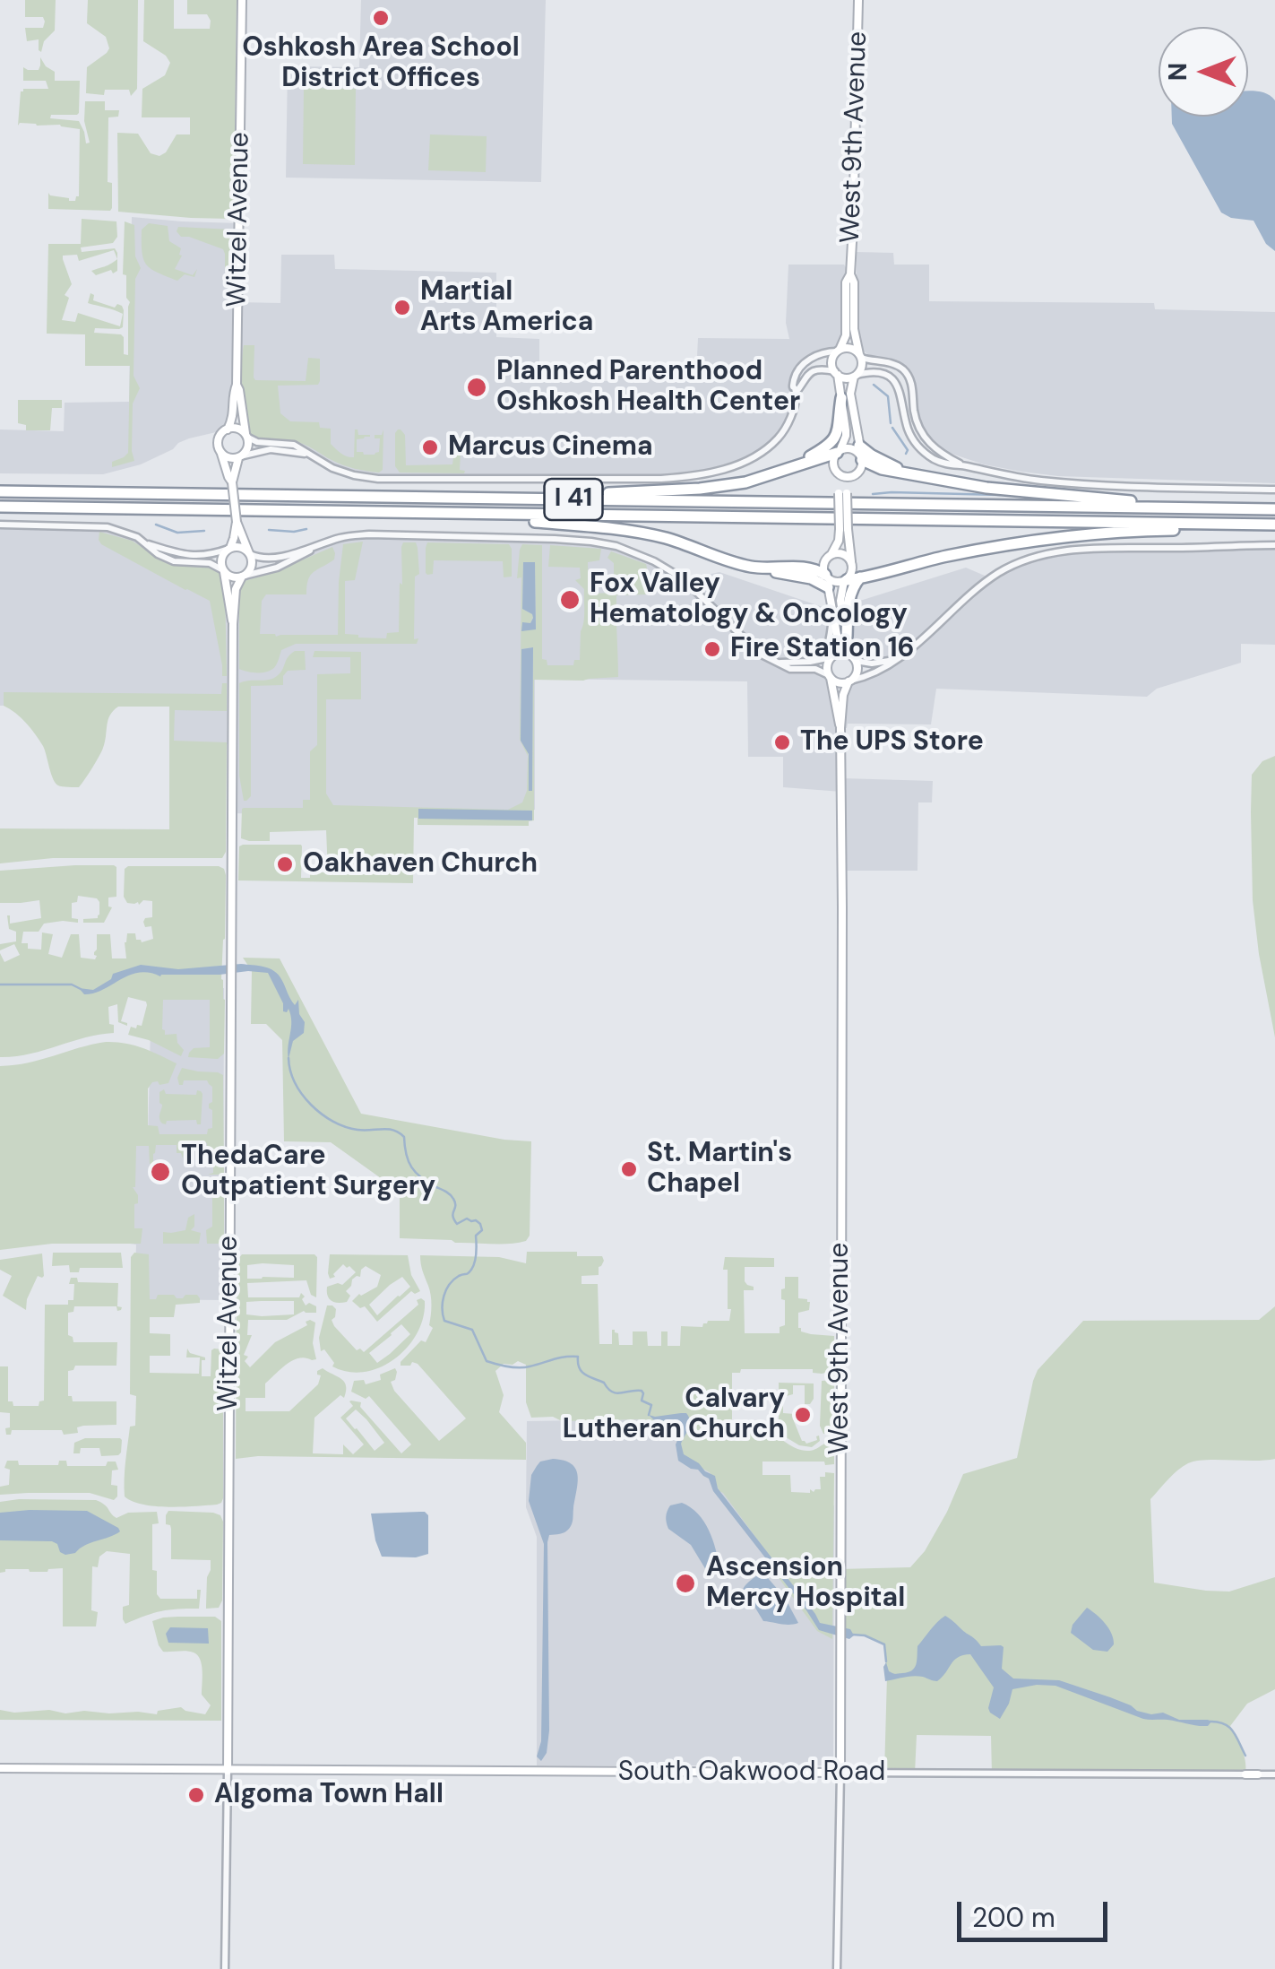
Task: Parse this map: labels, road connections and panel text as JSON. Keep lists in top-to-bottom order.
{
  "streets": {
    "highway": ["I 41"],
    "main road": ["West 9th Avenue", "Witzel Avenue", "South Oakwood Road"]
  },
  "crossings": [
    ["West 9th Avenue", "South Oakwood Road"],
    ["Witzel Avenue", "South Oakwood Road"]
  ],
  "places": [
    "Oshkosh Area School District Offices",
    "Martial Arts America",
    "Planned Parenthood Oshkosh Health Center",
    "Marcus Cinema",
    "Fox Valley Hematology & Oncology",
    "Fire Station 16",
    "The UPS Store",
    "Oakhaven Church",
    "St. Martin's Chapel",
    "ThedaCare Outpatient Surgery",
    "Calvary Lutheran Church",
    "Ascension Mercy Hospital",
    "Algoma Town Hall"
  ],
  "scale_bar": "200 m",
  "north": "left"
}
